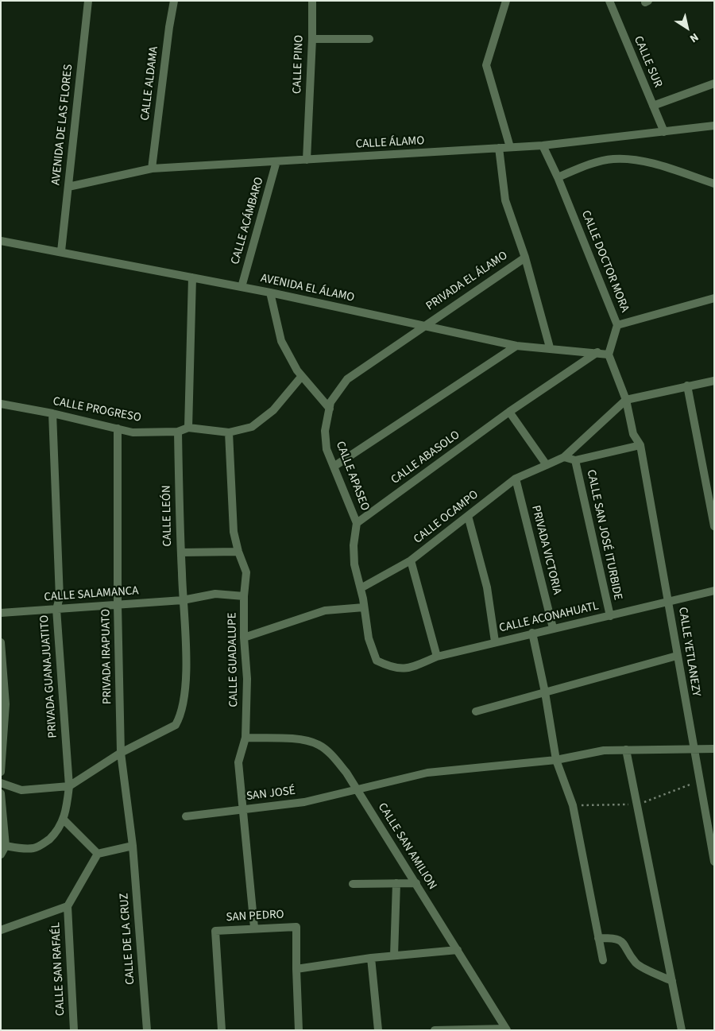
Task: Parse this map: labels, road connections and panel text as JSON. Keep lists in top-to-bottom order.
{
  "streets": {
    "street": [
      "CALLE SUR",
      "CALLE PINO",
      "CALLE ALDAMA",
      "AVENIDA DE LAS FLORES",
      "CALLE ÁLAMO",
      "CALLE ACÁMBARO",
      "CALLE DOCTOR MORA",
      "PRIVADA EL ÁLAMO",
      "AVENIDA EL ÁLAMO",
      "CALLE PROGRESO",
      "CALLE ABASOLO",
      "CALLE APASEO",
      "CALLE LEÓN",
      "CALLE OCAMPO",
      "CALLE SAN JOSÉ ITURBIDE",
      "PRIVADA VICTORIA",
      "CALLE SALAMANCA",
      "CALLE ACONAHUATL",
      "CALLE YETLANEZY",
      "PRIVADA IRAPUATO",
      "CALLE GUADALUPE",
      "PRIVADA GUANAJUATITO",
      "SAN JOSÉ",
      "CALLE SAN AMILION",
      "SAN PEDRO",
      "CALLE DE LA CRUZ",
      "CALLE SAN RAFAÉL"
    ]
  },
  "crossings": [
    ["CALLE SUR", "CALLE ÁLAMO"],
    ["CALLE PINO", "CALLE ÁLAMO"],
    ["CALLE ALDAMA", "CALLE ÁLAMO"],
    ["AVENIDA DE LAS FLORES", "CALLE ÁLAMO"],
    ["AVENIDA DE LAS FLORES", "AVENIDA EL ÁLAMO"],
    ["CALLE ÁLAMO", "CALLE ACÁMBARO"],
    ["CALLE ÁLAMO", "CALLE DOCTOR MORA"],
    ["CALLE ACÁMBARO", "AVENIDA EL ÁLAMO"],
    ["CALLE DOCTOR MORA", "AVENIDA EL ÁLAMO"],
    ["PRIVADA EL ÁLAMO", "AVENIDA EL ÁLAMO"],
    ["PRIVADA EL ÁLAMO", "CALLE APASEO"],
    ["AVENIDA EL ÁLAMO", "CALLE ABASOLO"],
    ["AVENIDA EL ÁLAMO", "CALLE APASEO"],
    ["CALLE PROGRESO", "CALLE LEÓN"],
    ["CALLE PROGRESO", "PRIVADA IRAPUATO"],
    ["CALLE PROGRESO", "PRIVADA GUANAJUATITO"],
    ["CALLE ABASOLO", "CALLE APASEO"],
    ["CALLE APASEO", "CALLE OCAMPO"],
    ["CALLE APASEO", "CALLE ACONAHUATL"],
    ["CALLE LEÓN", "CALLE SALAMANCA"],
    ["CALLE LEÓN", "PRIVADA IRAPUATO"],
    ["CALLE OCAMPO", "PRIVADA VICTORIA"],
    ["CALLE SAN JOSÉ ITURBIDE", "CALLE ACONAHUATL"],
    ["PRIVADA VICTORIA", "CALLE ACONAHUATL"],
    ["CALLE SALAMANCA", "PRIVADA IRAPUATO"],
    ["CALLE SALAMANCA", "CALLE GUADALUPE"],
    ["CALLE SALAMANCA", "PRIVADA GUANAJUATITO"],
    ["CALLE ACONAHUATL", "CALLE YETLANEZY"],
    ["CALLE YETLANEZY", "SAN JOSÉ"],
    ["PRIVADA IRAPUATO", "CALLE DE LA CRUZ"],
    ["CALLE GUADALUPE", "SAN JOSÉ"],
    ["CALLE GUADALUPE", "CALLE SAN AMILION"],
    ["CALLE GUADALUPE", "SAN PEDRO"],
    ["SAN JOSÉ", "CALLE SAN AMILION"]
  ],
  "north": "bottom right"
}
